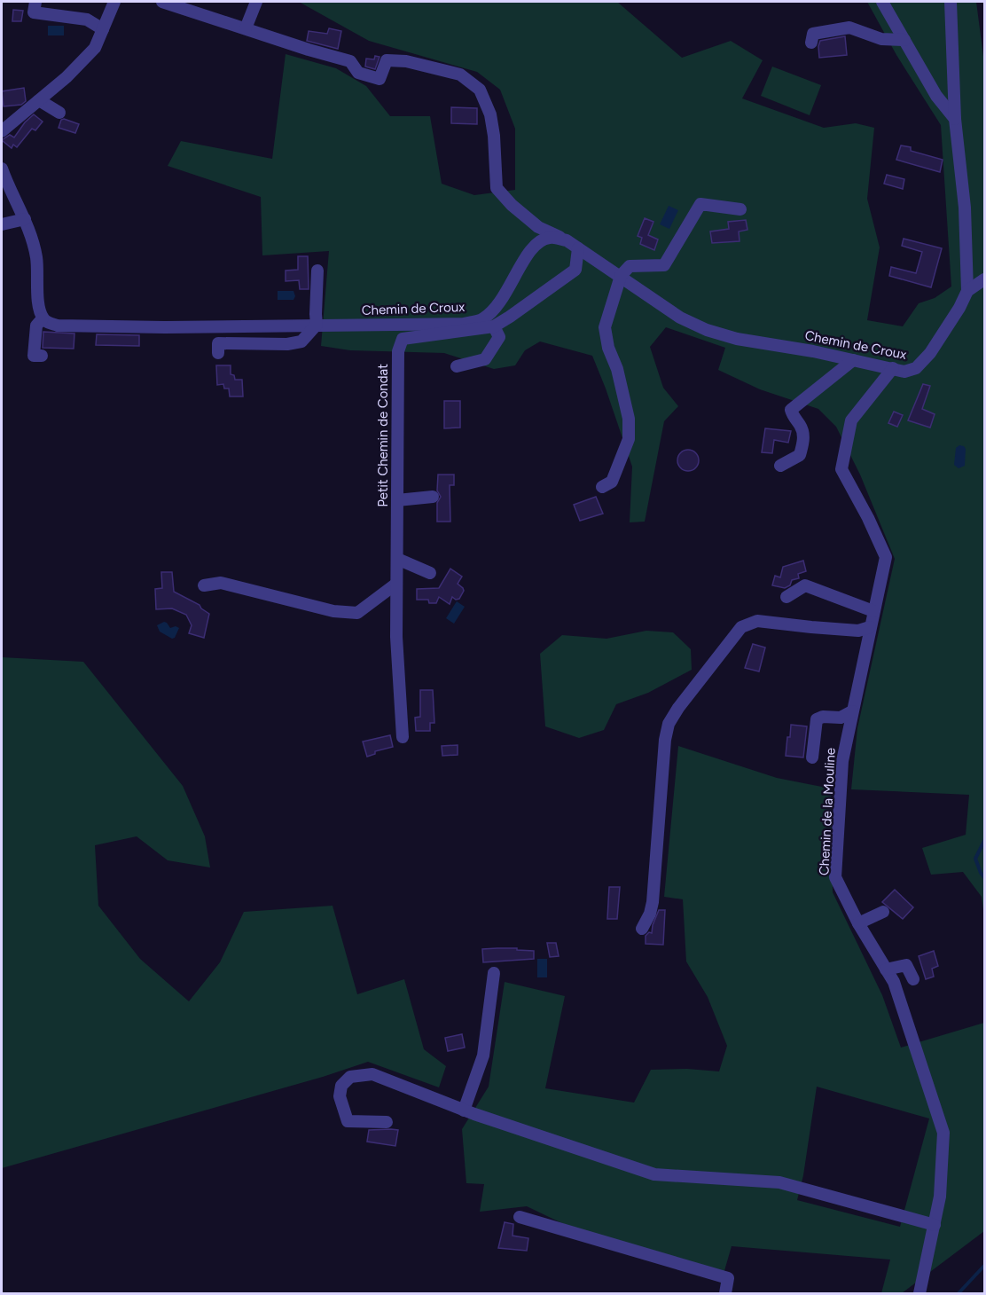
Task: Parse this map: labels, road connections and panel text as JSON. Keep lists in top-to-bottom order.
{
  "streets": {
    "street": ["Chemin de Croux", "Petit Chemin de Condat", "Chemin de la Mouline"]
  },
  "crossings": [
    ["Chemin de Croux", "Petit Chemin de Condat"],
    ["Chemin de Croux", "Chemin de la Mouline"]
  ]
}
